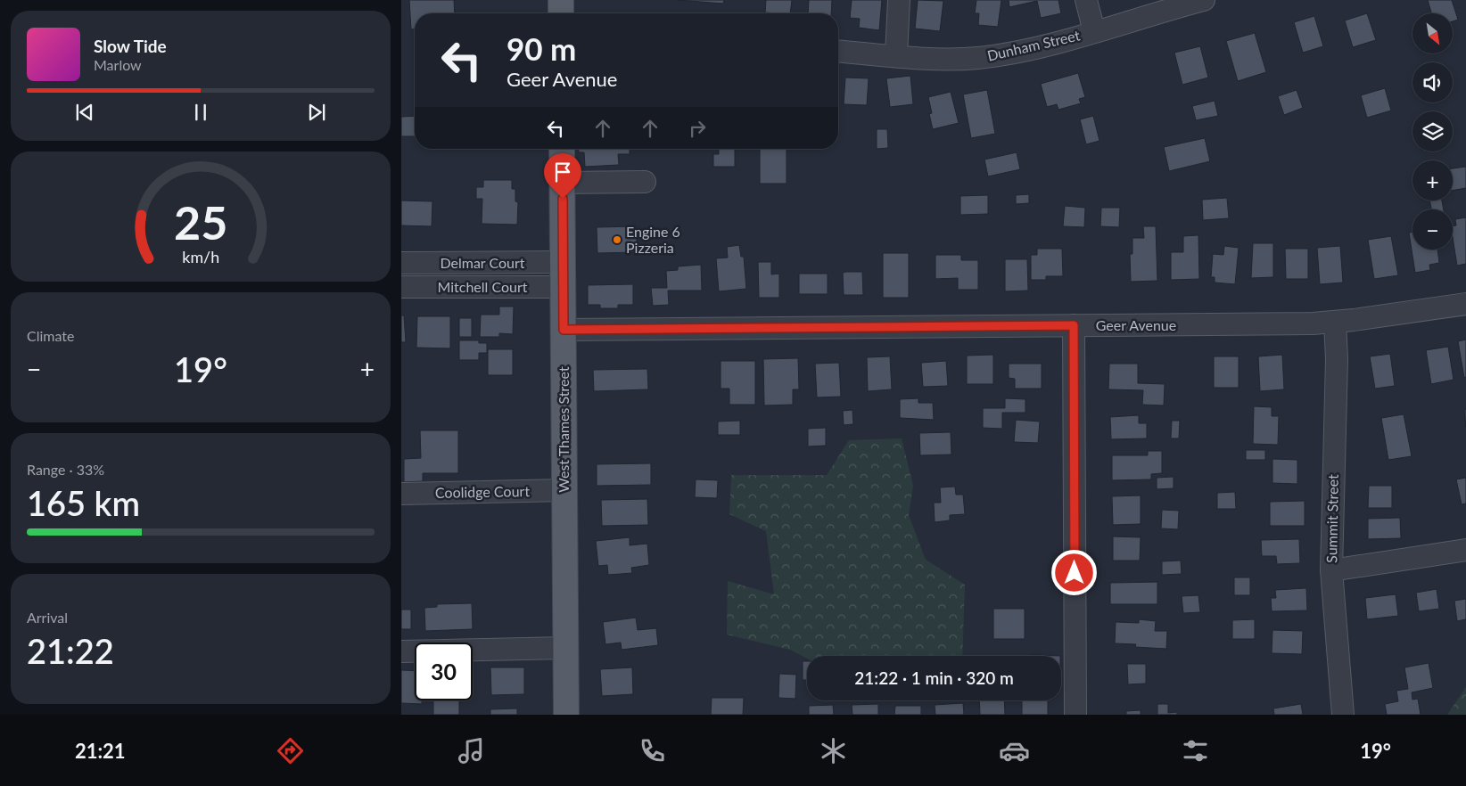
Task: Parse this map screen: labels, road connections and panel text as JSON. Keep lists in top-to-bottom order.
{
  "streets": {
    "main road": ["West Thames Street"],
    "street": [
      "Dunham Street",
      "Delmar Court",
      "Mitchell Court",
      "Geer Avenue",
      "Coolidge Court",
      "Summit Street"
    ]
  },
  "crossings": [
    ["Delmar Court", "West Thames Street"],
    ["Mitchell Court", "West Thames Street"],
    ["Geer Avenue", "West Thames Street"],
    ["Geer Avenue", "Summit Street"],
    ["West Thames Street", "Coolidge Court"]
  ],
  "places": ["Engine 6 Pizzeria"],
  "north": "bottom right",
  "page": {
    "map_buttons": ["+", "−"],
    "turn": ["90 m", "Geer Avenue"],
    "song": ["Slow Tide", "Marlow"],
    "tile": [
      "Climate",
      ["Range · 33%", "165 km"],
      ["Arrival", "21:22"]
    ],
    "heat": ["−", "19°", "+"],
    "limit": "30",
    "trip": "21:22 · 1 min · 320 m",
    "tabs": ["21:21", "19°"],
    "gauge": ["25", "km/h"]
  }
}
